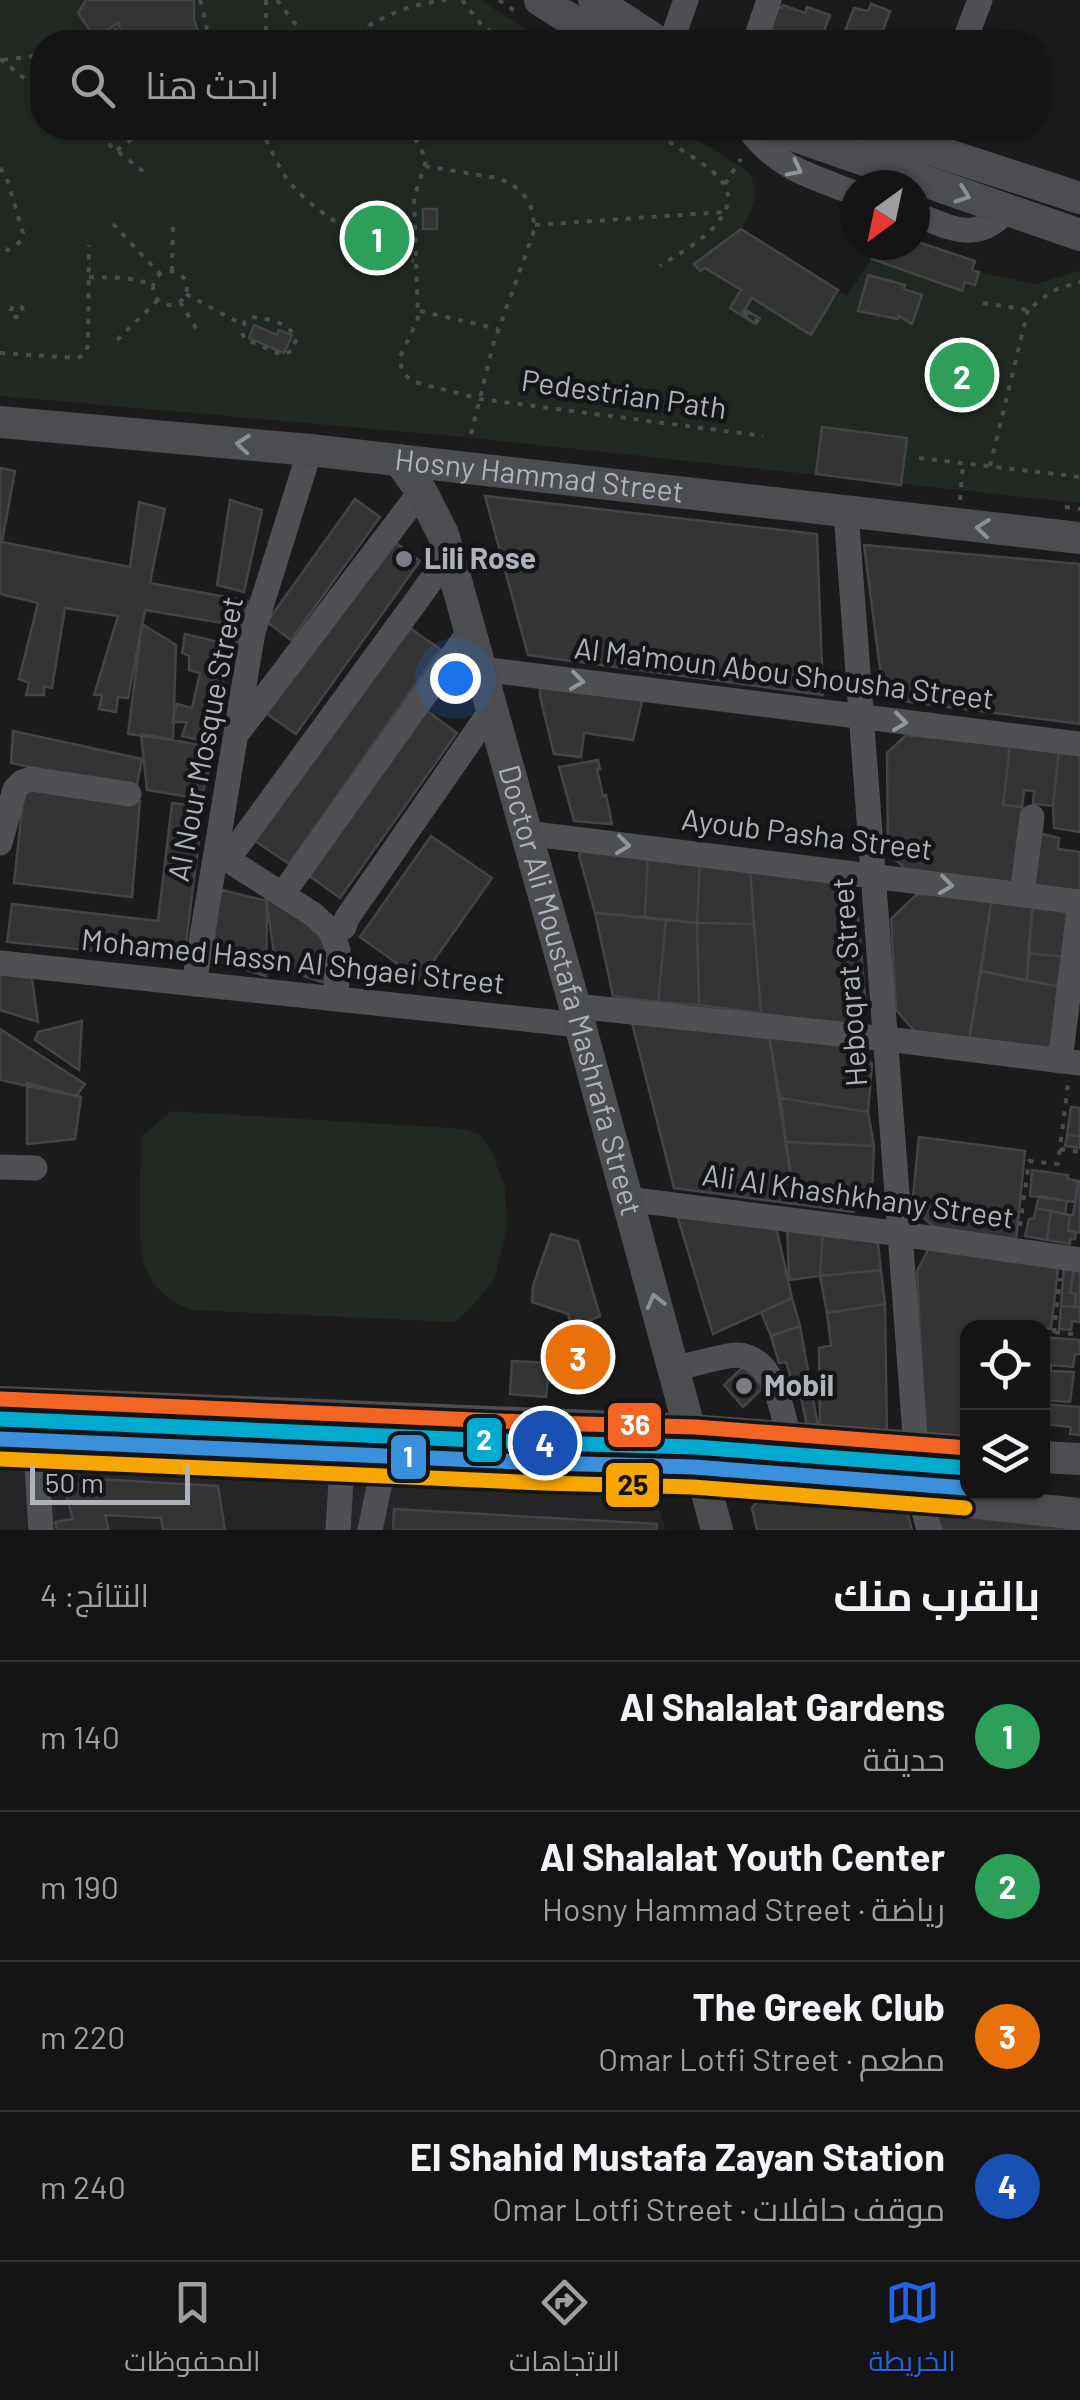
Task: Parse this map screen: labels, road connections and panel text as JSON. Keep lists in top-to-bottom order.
{
  "streets": {
    "main road": ["Hosny Hammad Street", "Doctor Ali Moustafa Mashrafa Street"],
    "street": [
      "Al Ma'moun Abou Shousha Street",
      "Al Nour Mosque Street",
      "Ayoub Pasha Street",
      "Mohamed Hassn Al Shgaei Street",
      "Heboqrat Street",
      "Ali Al Khashkhany Street"
    ],
    "path": ["Pedestrian Path"]
  },
  "crossings": [
    ["Hosny Hammad Street", "Al Nour Mosque Street"],
    ["Hosny Hammad Street", "Heboqrat Street"],
    ["Hosny Hammad Street", "Doctor Ali Moustafa Mashrafa Street"],
    ["Al Ma'moun Abou Shousha Street", "Heboqrat Street"],
    ["Al Ma'moun Abou Shousha Street", "Doctor Ali Moustafa Mashrafa Street"],
    ["Al Nour Mosque Street", "Mohamed Hassn Al Shgaei Street"],
    ["Ayoub Pasha Street", "Heboqrat Street"],
    ["Ayoub Pasha Street", "Doctor Ali Moustafa Mashrafa Street"],
    ["Mohamed Hassn Al Shgaei Street", "Heboqrat Street"],
    ["Mohamed Hassn Al Shgaei Street", "Doctor Ali Moustafa Mashrafa Street"],
    ["Heboqrat Street", "Ali Al Khashkhany Street"],
    ["Doctor Ali Moustafa Mashrafa Street", "Ali Al Khashkhany Street"]
  ],
  "one_way": ["Hosny Hammad Street", "Al Ma'moun Abou Shousha Street", "Ayoub Pasha Street"],
  "places": ["Lili Rose", "Mobil"],
  "lines": [
    "transit line 36",
    "transit line 2",
    "transit line 1",
    "transit line 25"
  ],
  "scale_bar": "50 m",
  "north": "bottom left",
  "page": {
    "search": "ابحث هنا",
    "pins": [
      "1",
      "2",
      "3",
      "4"
    ],
    "scale": "50 m",
    "heading": ["بالقرب منك", "النتائج: 4"],
    "list": [
      {
        "mark": "1",
        "name": "Al Shalalat Gardens",
        "note": "حديقة",
        "value": "140 m"
      },
      {
        "mark": "2",
        "name": "Al Shalalat Youth Center",
        "note": "رياضة · Hosny Hammad Street",
        "value": "190 m"
      },
      {
        "mark": "3",
        "name": "The Greek Club",
        "note": "مطعم · Omar Lotfi Street",
        "value": "220 m"
      },
      {
        "mark": "4",
        "name": "El Shahid Mustafa Zayan Station",
        "note": "موقف حافلات · Omar Lotfi Street",
        "value": "240 m"
      }
    ],
    "nav": ["الخريطة", "الاتجاهات", "المحفوظات"]
  }
}
